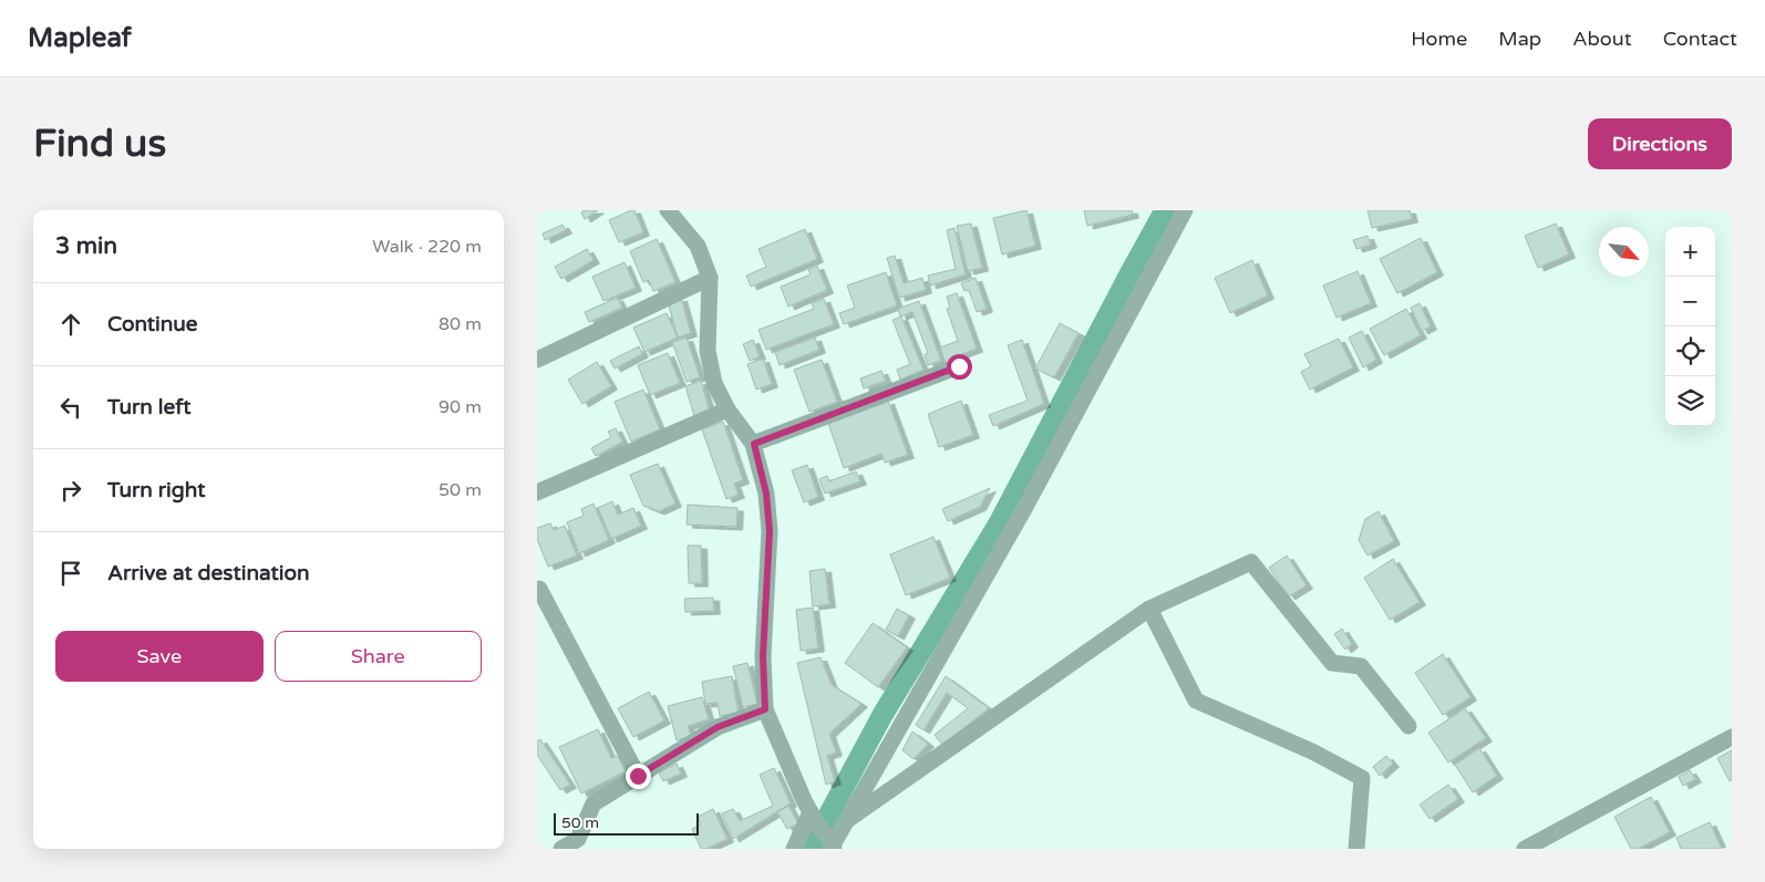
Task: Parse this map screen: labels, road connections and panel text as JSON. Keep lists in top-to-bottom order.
{
  "scale_bar": "50 m",
  "north": "bottom right",
  "page": {
    "header": "Mapleaf",
    "nav": [
      "Home",
      "Map",
      "About",
      "Contact"
    ],
    "buttons": [
      "Directions",
      ["Save", "Share"]
    ],
    "title": "Find us",
    "heading": ["3 min", "Walk · 220 m"],
    "map_buttons": ["+", "−"],
    "list": [
      ["Continue", "80 m"],
      ["Turn left", "90 m"],
      ["Turn right", "50 m"],
      "Arrive at destination"
    ],
    "scale": "50 m"
  }
}
